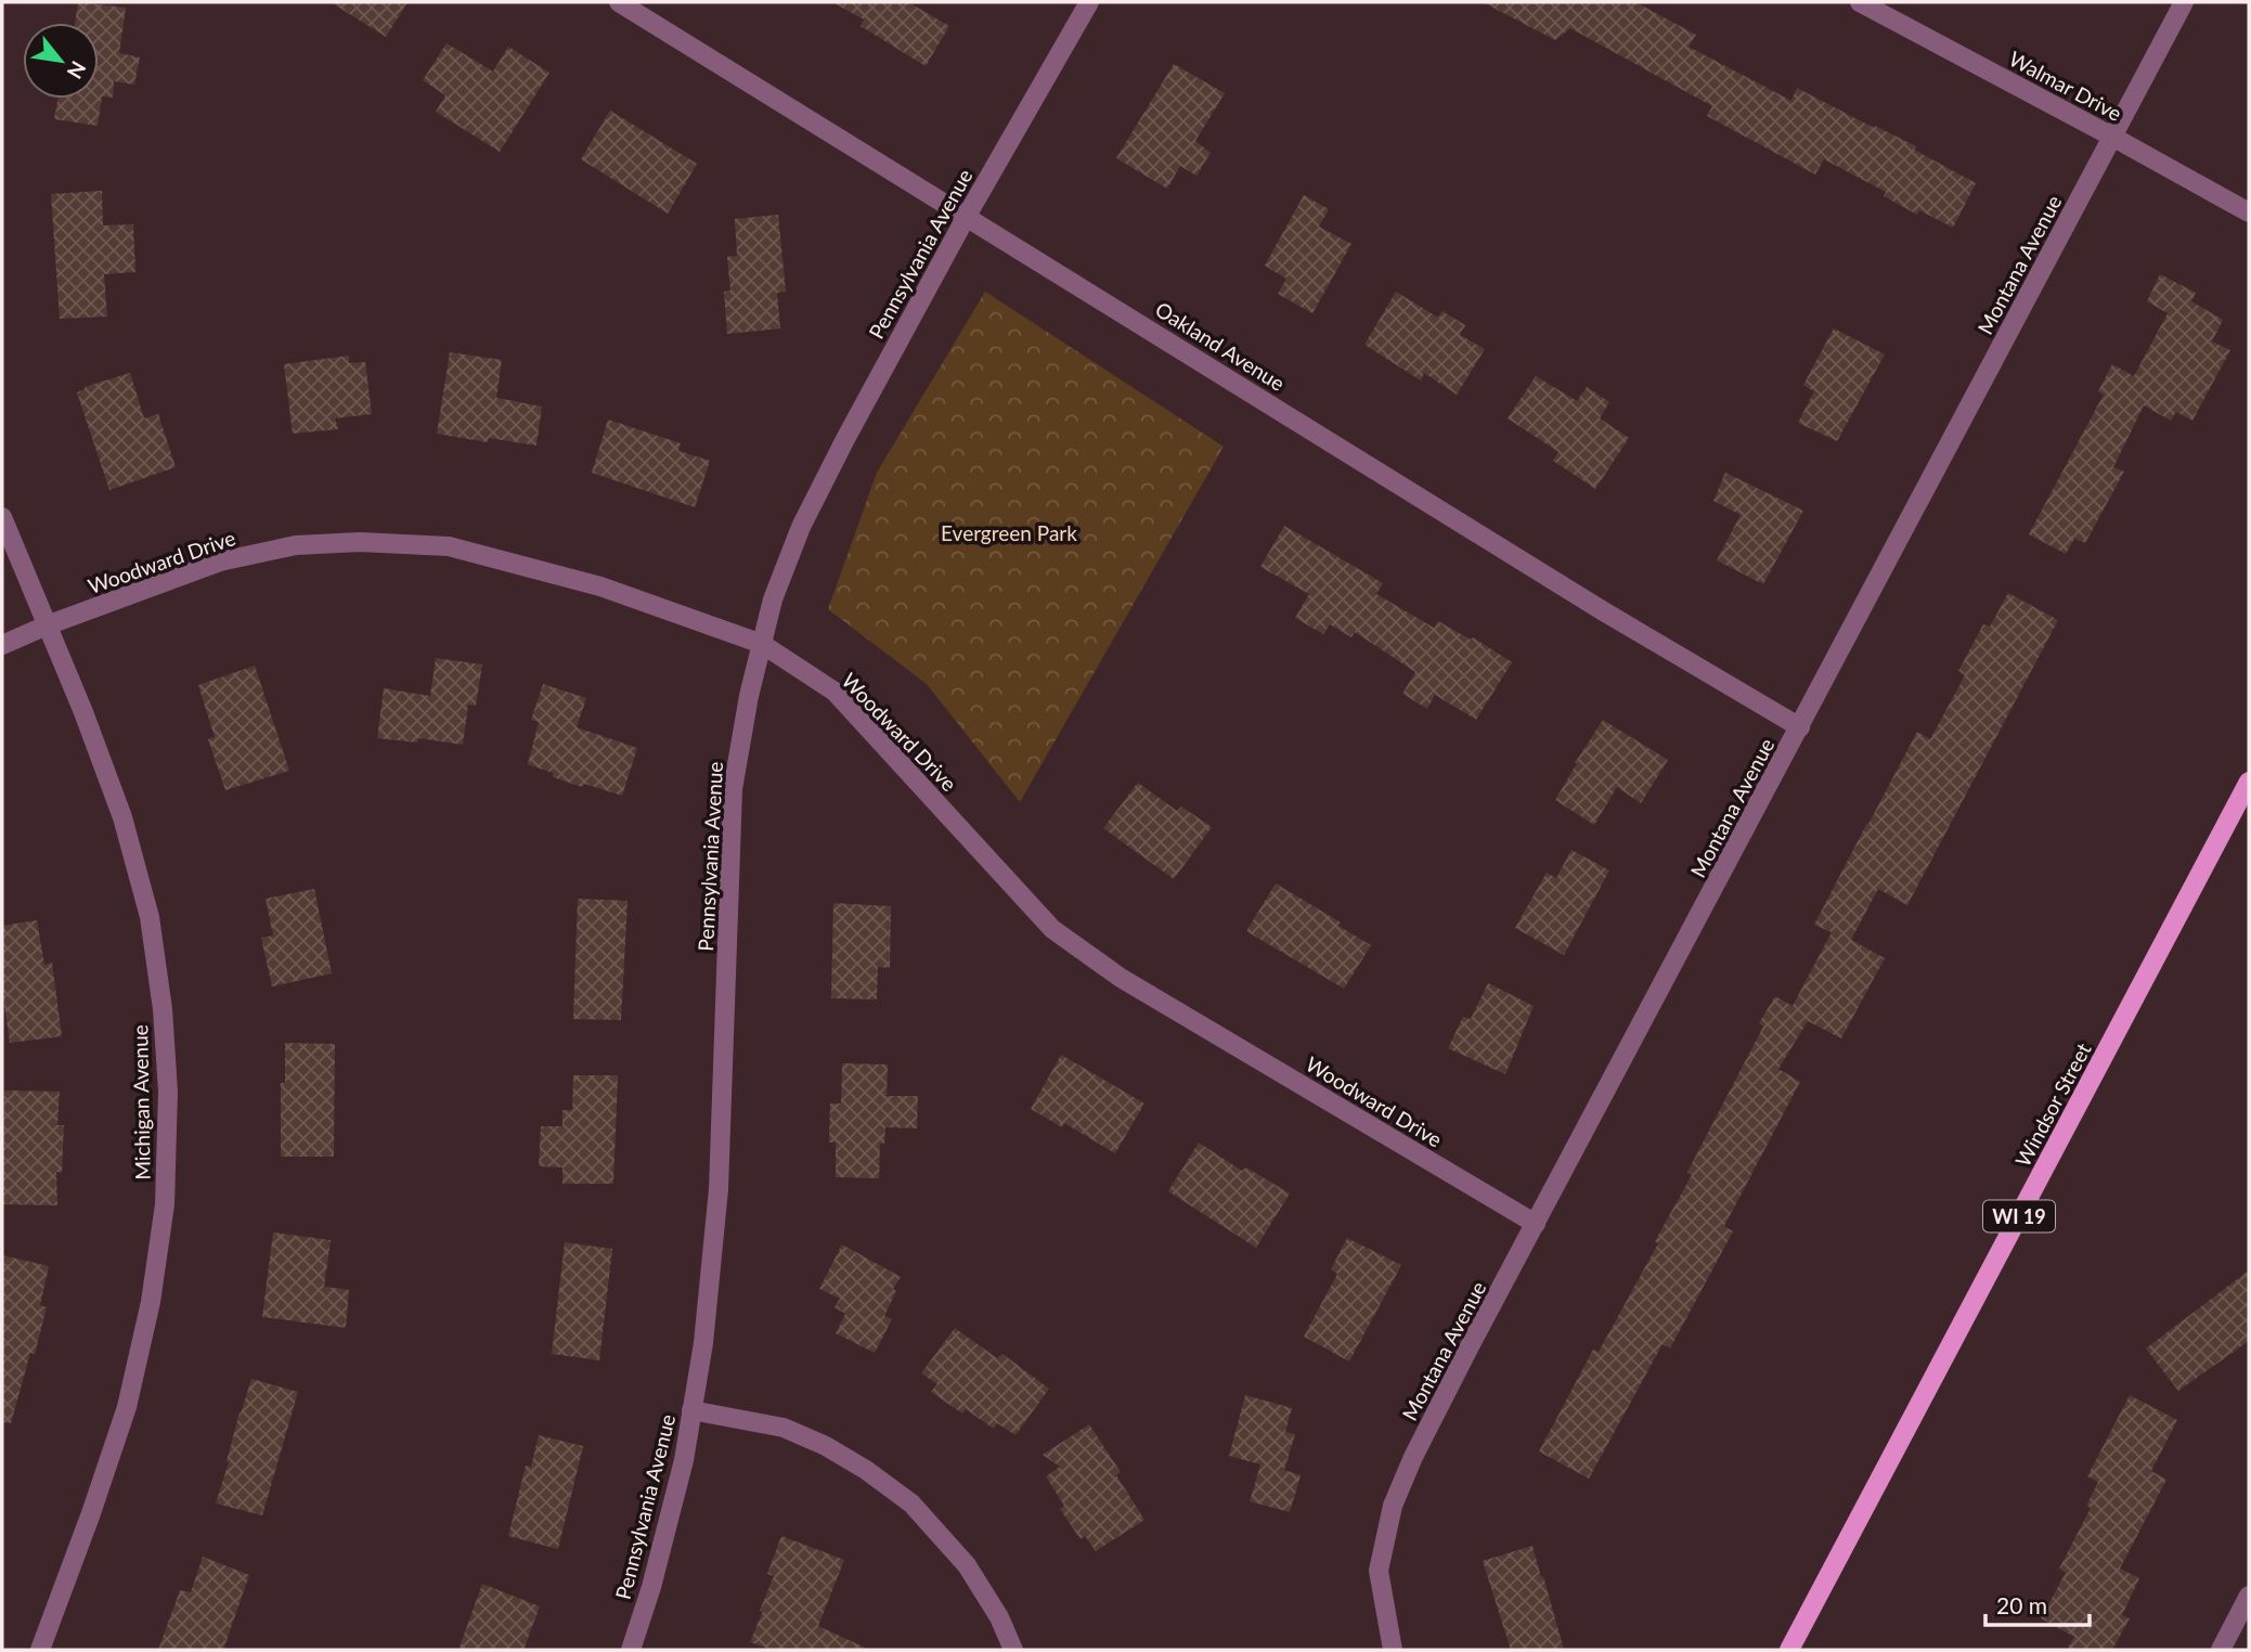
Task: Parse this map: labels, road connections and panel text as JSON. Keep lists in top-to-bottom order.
{
  "streets": {
    "main road": ["Windsor Street", "WI 19"],
    "street": [
      "Walmar Drive",
      "Pennsylvania Avenue",
      "Montana Avenue",
      "Oakland Avenue",
      "Woodward Drive",
      "Michigan Avenue"
    ]
  },
  "crossings": [
    ["Walmar Drive", "Montana Avenue"],
    ["Pennsylvania Avenue", "Oakland Avenue"],
    ["Pennsylvania Avenue", "Woodward Drive"],
    ["Montana Avenue", "Oakland Avenue"],
    ["Montana Avenue", "Woodward Drive"],
    ["Woodward Drive", "Michigan Avenue"]
  ],
  "parks": ["Evergreen Park"],
  "scale_bar": "20 m",
  "north": "bottom right"
}
